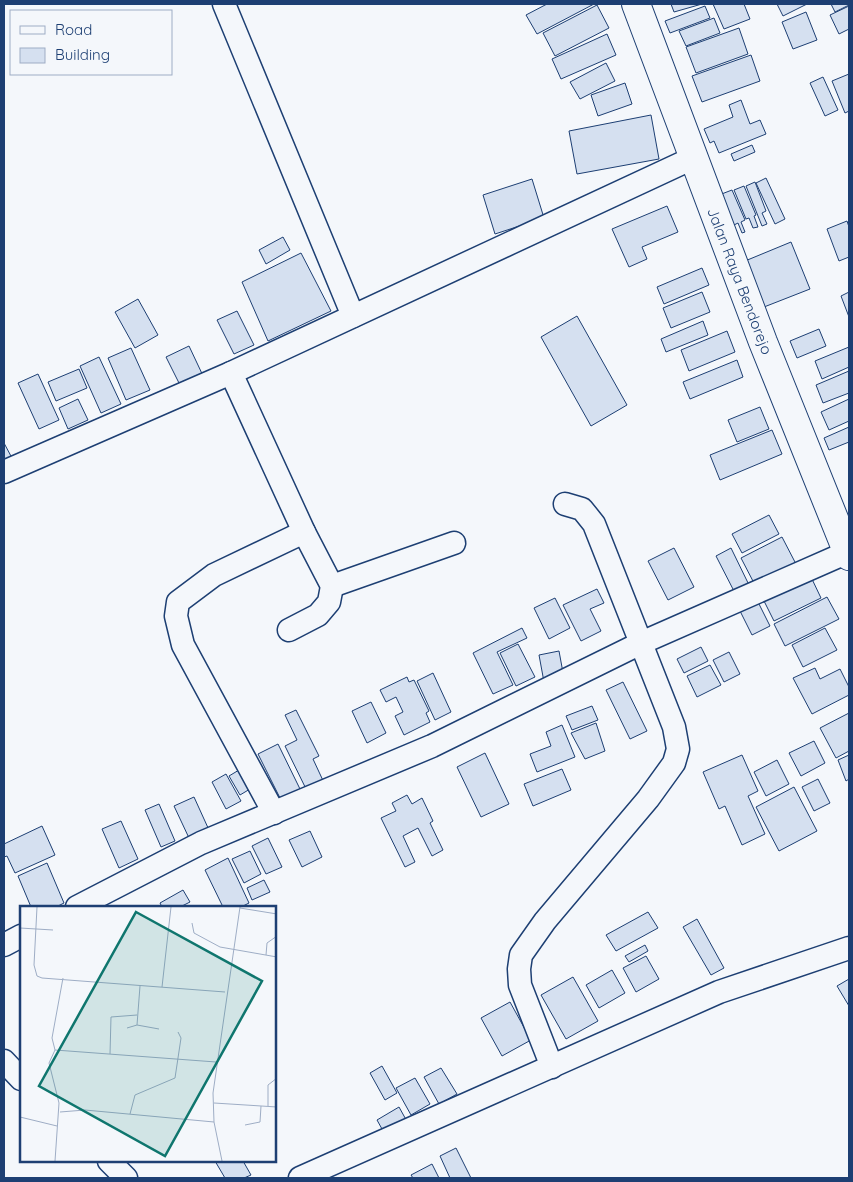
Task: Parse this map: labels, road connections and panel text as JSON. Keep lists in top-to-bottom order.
{
  "streets": {
    "main road": ["Jalan Raya Bendorejo"]
  },
  "legend": ["Road", "Building"]
}
